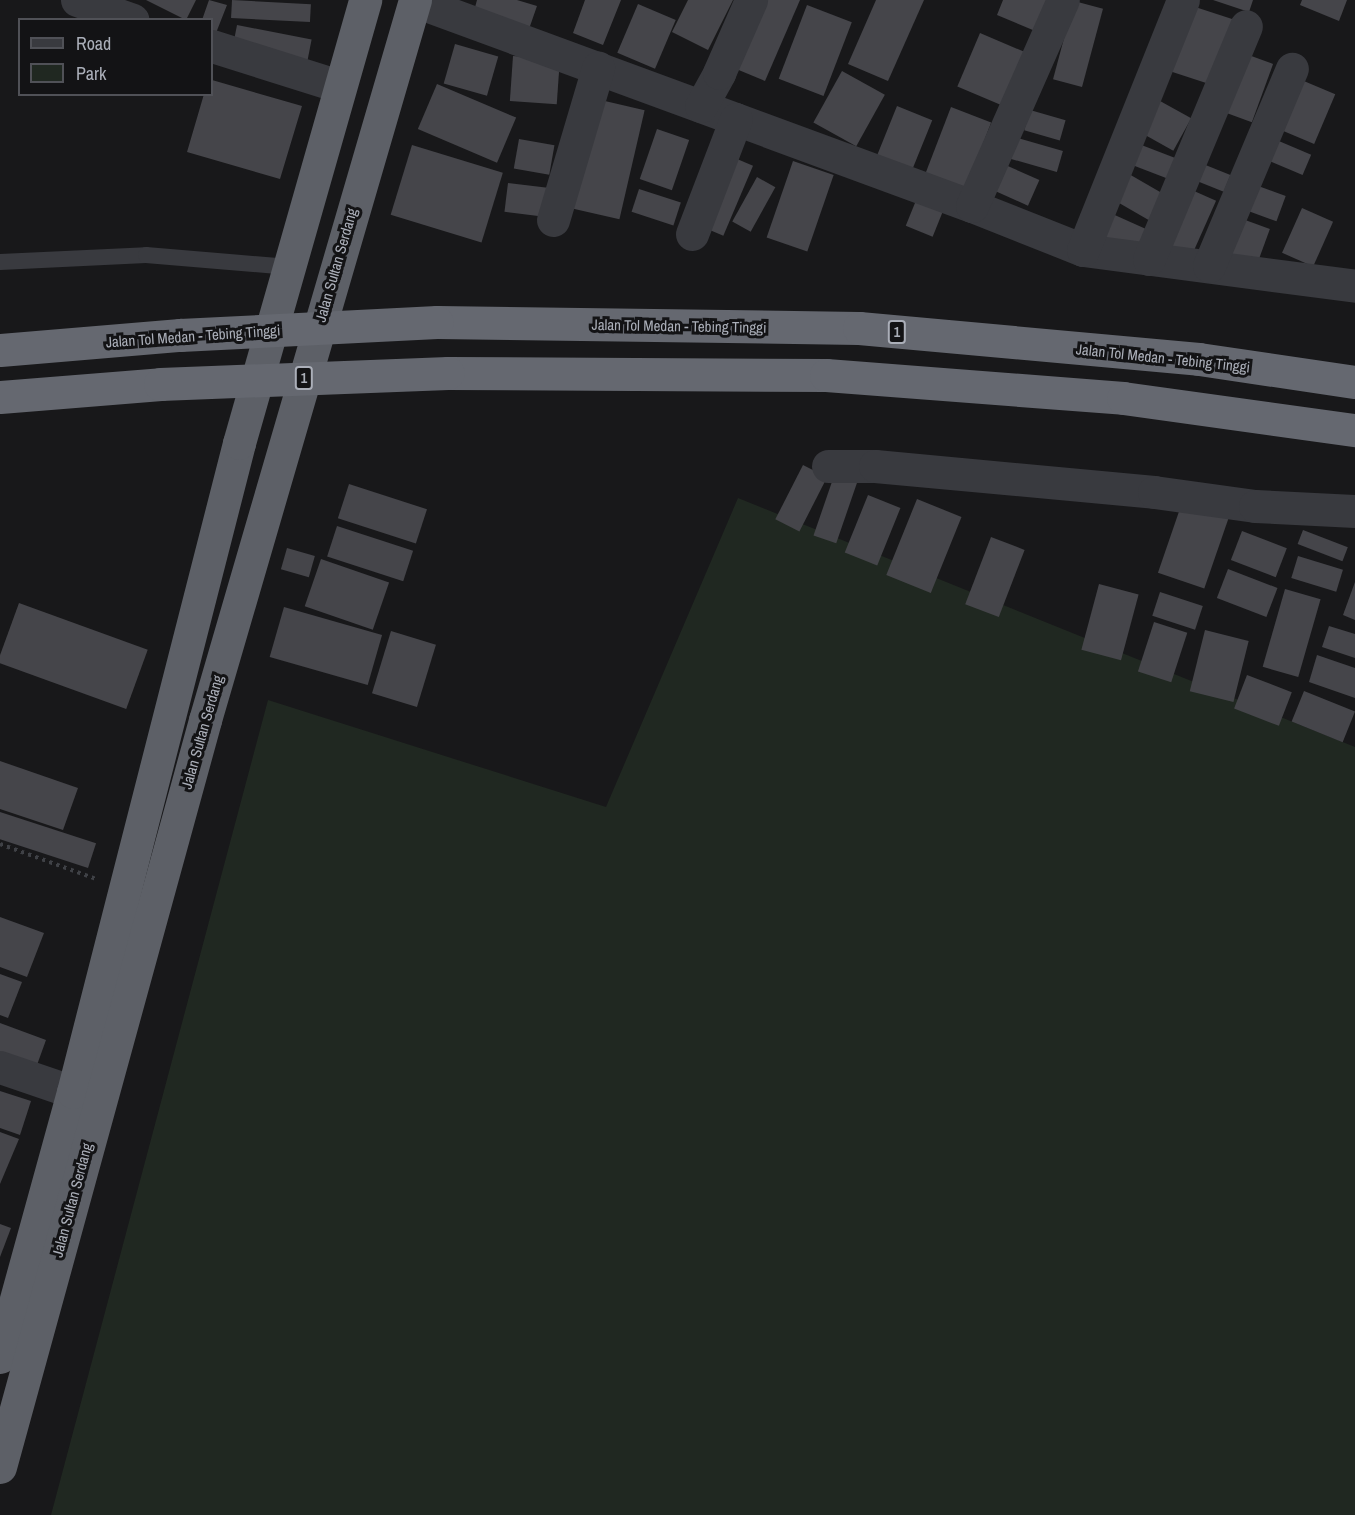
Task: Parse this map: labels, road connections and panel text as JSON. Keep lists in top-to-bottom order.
{
  "streets": {
    "highway": ["Jalan Sultan Serdang", "Jalan Tol Medan - Tebing Tinggi", "1"]
  },
  "legend": ["Road", "Park"]
}
